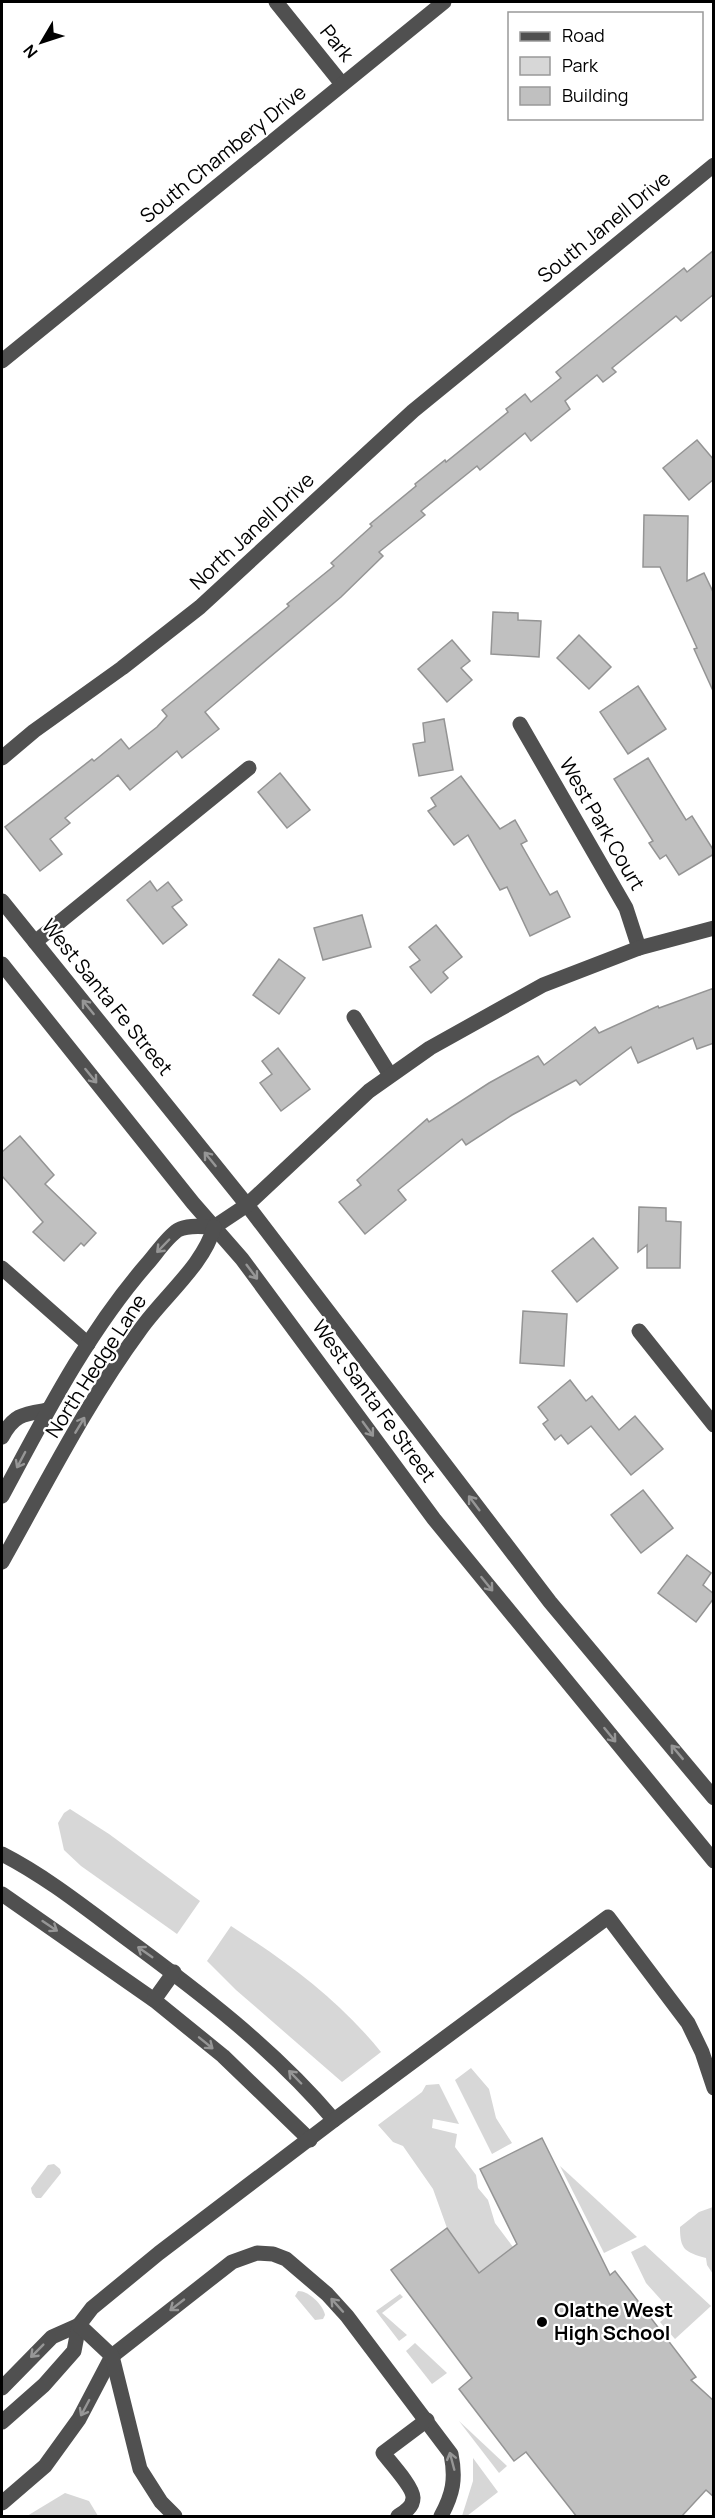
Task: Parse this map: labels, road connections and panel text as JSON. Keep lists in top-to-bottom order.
{
  "streets": {
    "street": [
      "Park",
      "South Chambery Drive",
      "South Janell Drive",
      "North Janell Drive",
      "West Park Court",
      "West Santa Fe Street",
      "North Hedge Lane"
    ]
  },
  "crossings": [
    ["Park", "South Chambery Drive"],
    ["South Janell Drive", "North Janell Drive"],
    ["West Santa Fe Street", "North Hedge Lane"]
  ],
  "places": ["Olathe West High School"],
  "legend": ["Road", "Park", "Building"],
  "north": "bottom left"
}
